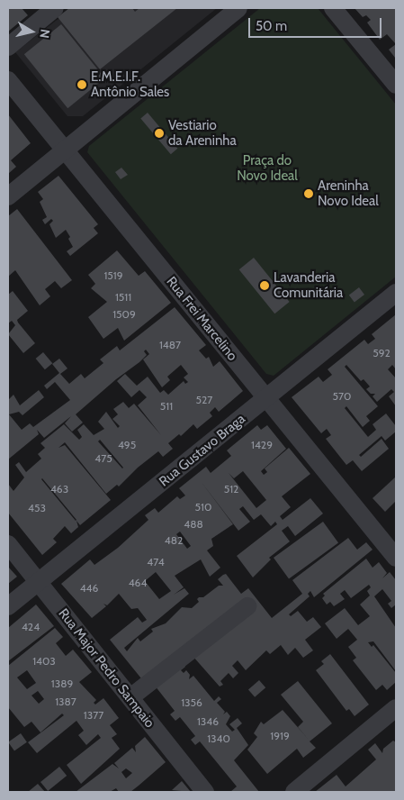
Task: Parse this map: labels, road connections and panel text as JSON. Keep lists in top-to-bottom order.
{
  "streets": {
    "street": ["Rua Frei Marcelino", "Rua Gustavo Braga", "Rua Major Pedro Sampaio"]
  },
  "crossings": [
    ["Rua Frei Marcelino", "Rua Gustavo Braga"],
    ["Rua Gustavo Braga", "Rua Major Pedro Sampaio"]
  ],
  "parks": ["Praça do Novo Ideal"],
  "places": [
    "E.M.E.I.F. Antônio Sales",
    "Vestiario da Areninha",
    "Areninha Novo Ideal",
    "Lavanderia Comunitária"
  ],
  "house_numbers": [
    "1519",
    "1511",
    "1509",
    "1487",
    "592",
    "570",
    "527",
    "511",
    "495",
    "1429",
    "475",
    "463",
    "512",
    "510",
    "453",
    "488",
    "482",
    "474",
    "464",
    "446",
    "424",
    "1403",
    "1389",
    "1387",
    "1356",
    "1377",
    "1346",
    "1919",
    "1340"
  ],
  "scale_bar": "50 m",
  "north": "right"
}
